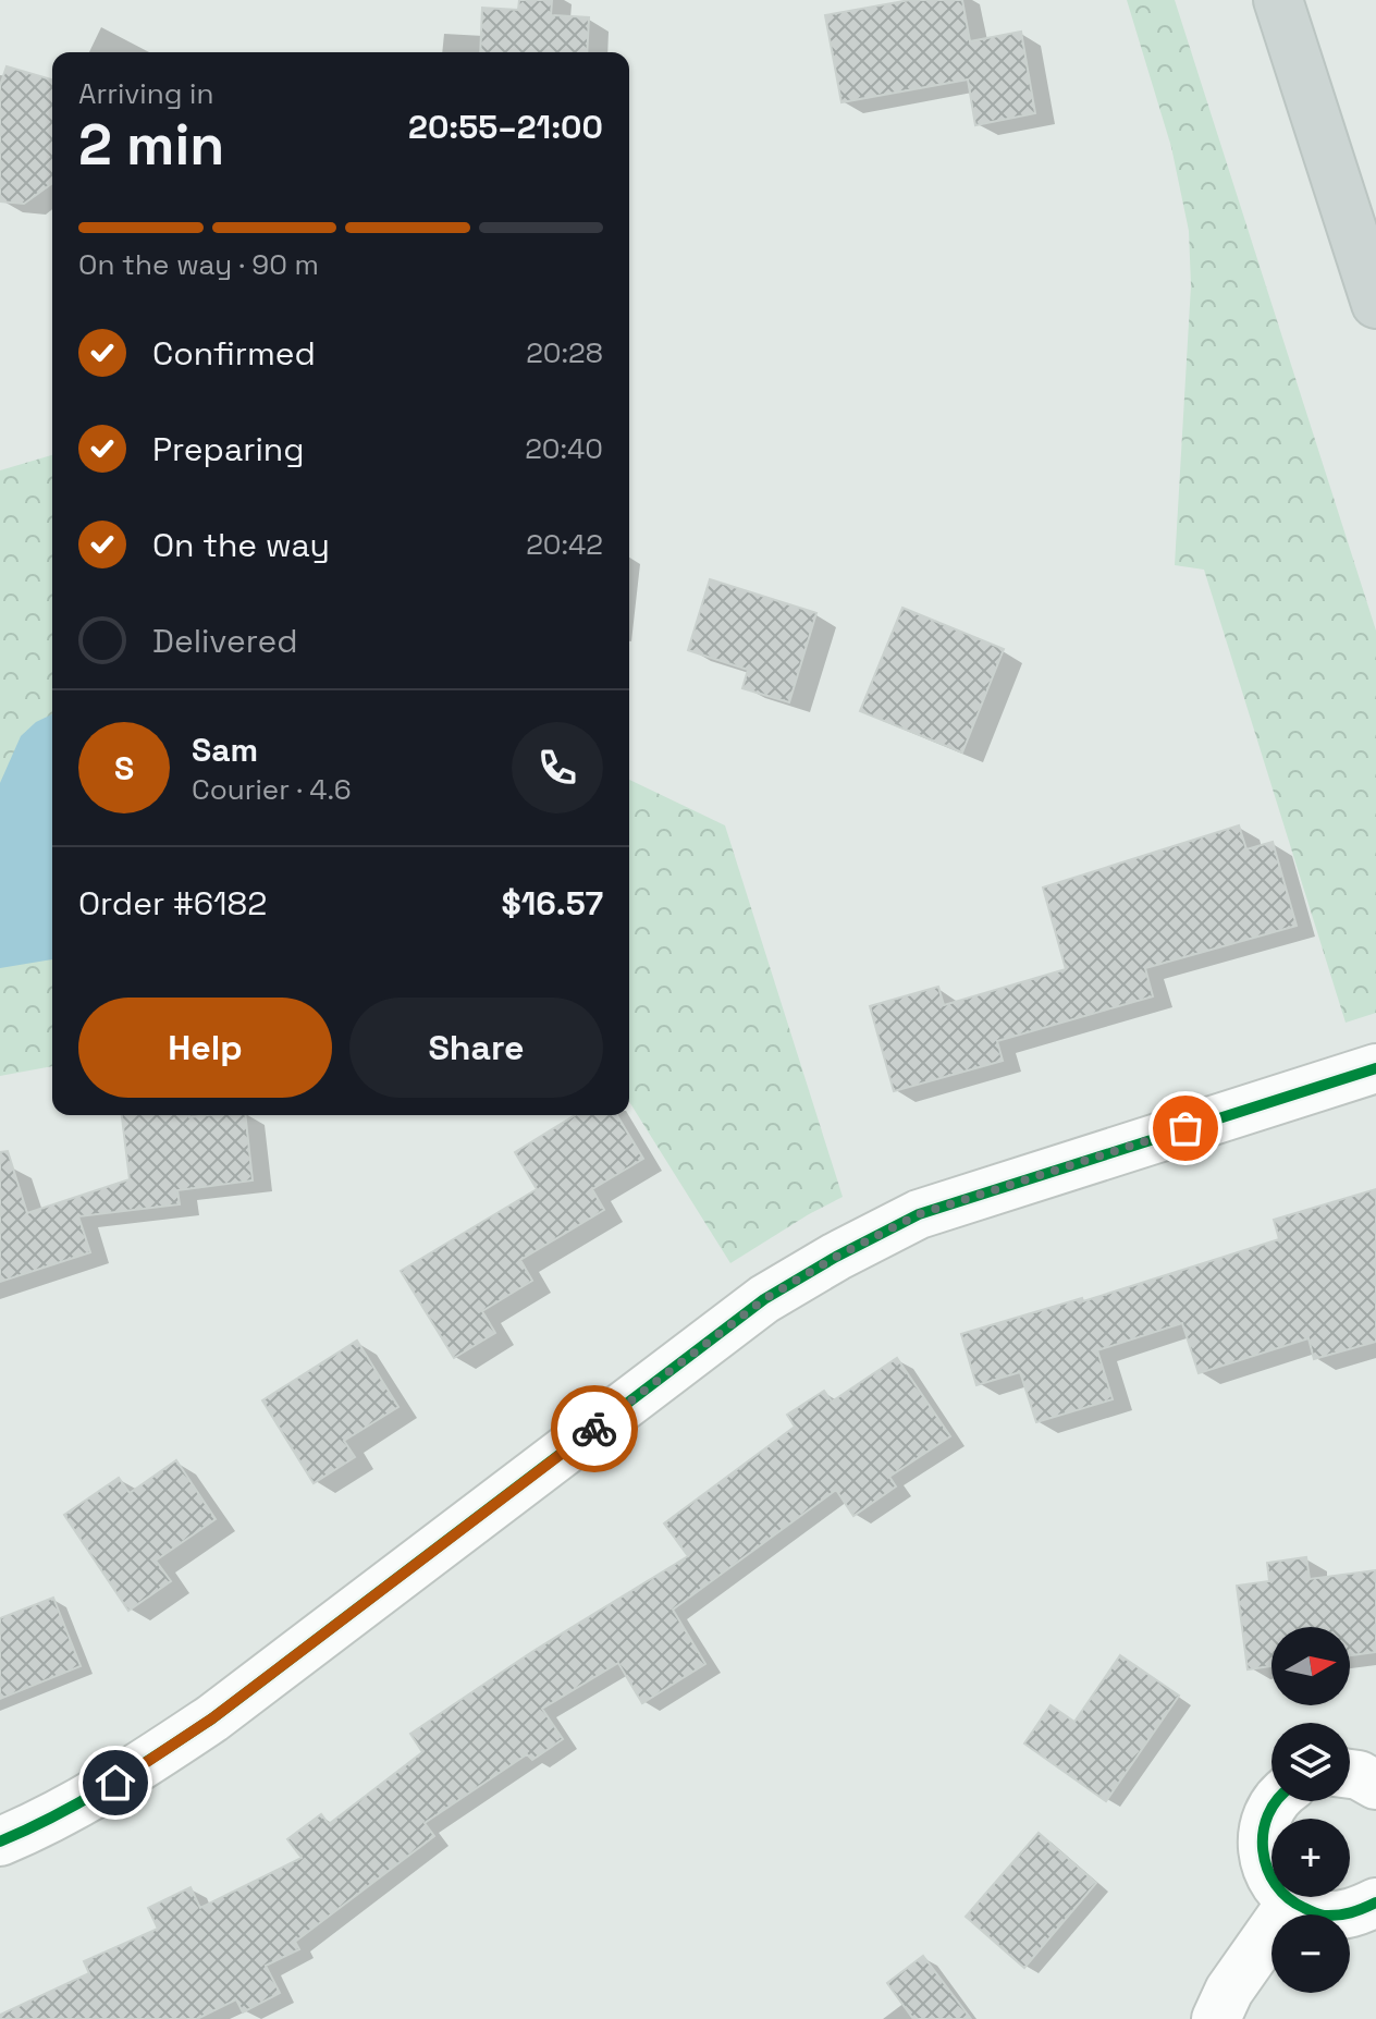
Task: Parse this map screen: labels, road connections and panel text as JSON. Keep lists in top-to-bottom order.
{
  "north": "right",
  "page": {
    "heading": ["2 min", "Arriving in", "20:55–21:00"],
    "panel": [
      "Sam",
      "Courier · 4.6",
      "Order #6182",
      "$16.57"
    ],
    "bar": "On the way · 90 m",
    "list": [
      ["Confirmed", "20:28"],
      ["Preparing", "20:40"],
      ["On the way", "20:42"],
      "Delivered"
    ],
    "round": "S",
    "buttons": ["Help", "Share"],
    "map_buttons": ["+", "−"]
  }
}
